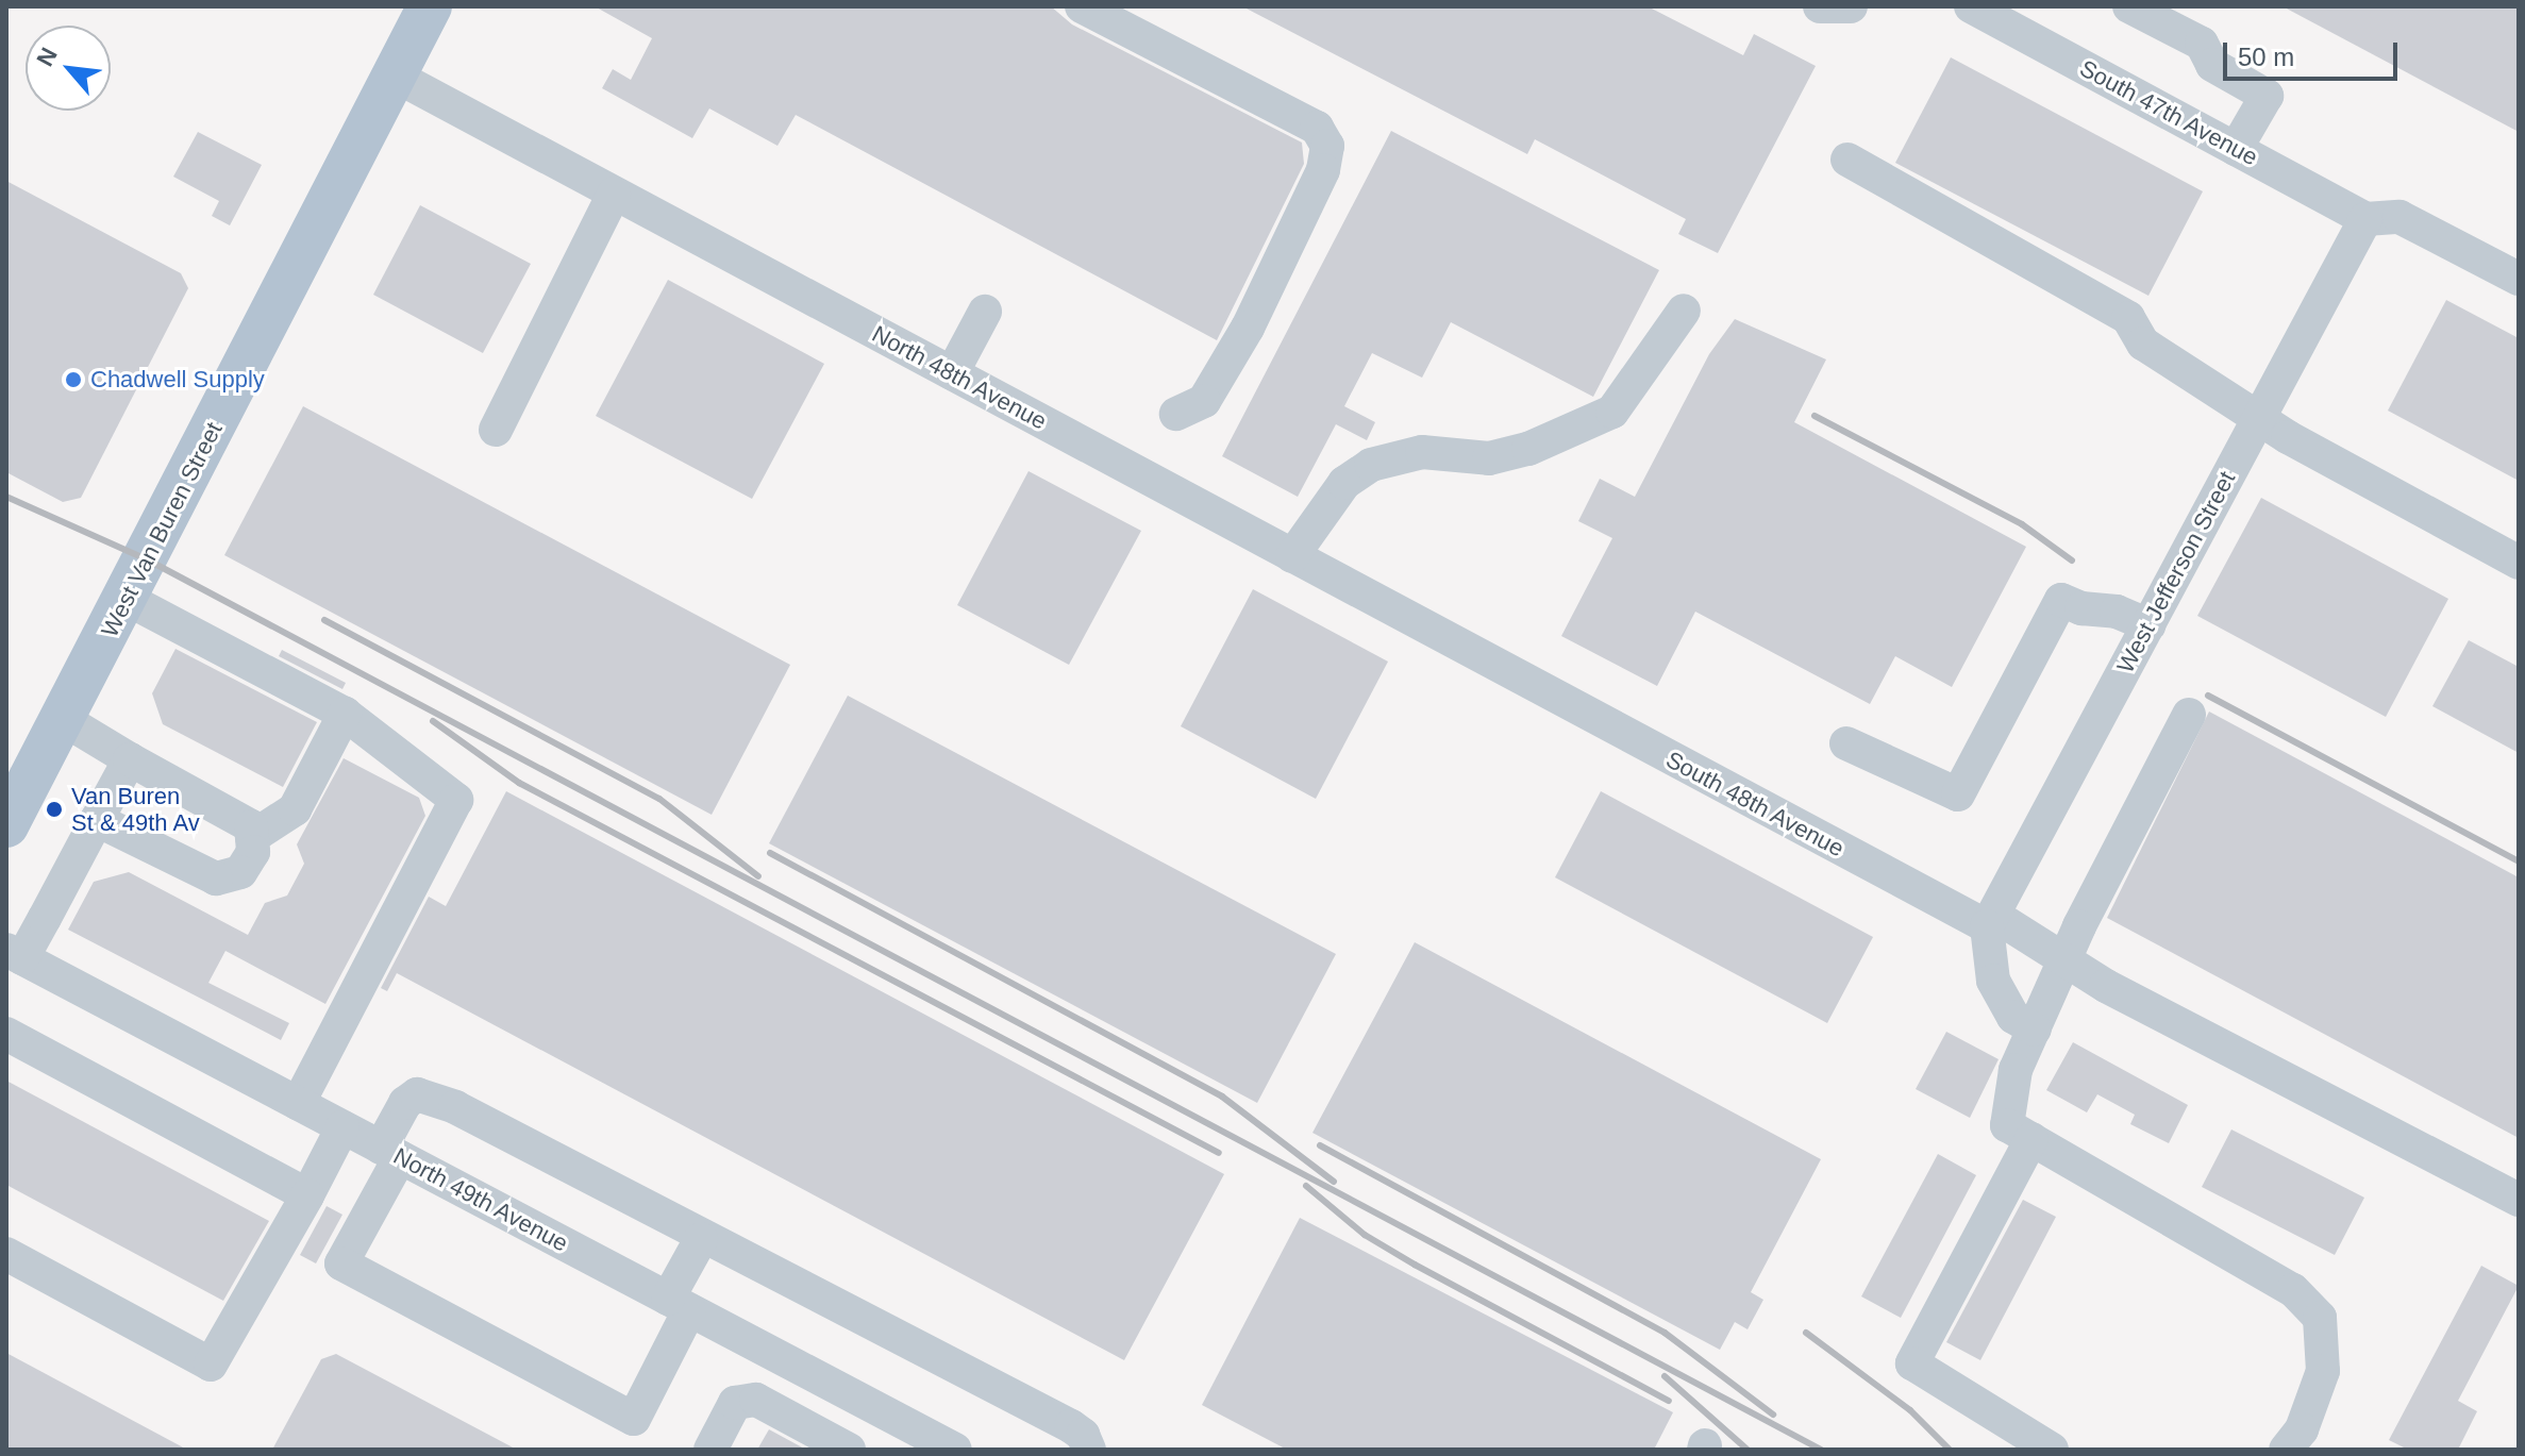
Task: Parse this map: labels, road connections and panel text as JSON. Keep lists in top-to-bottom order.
{
  "streets": {
    "main road": ["West Van Buren Street"],
    "street": [
      "South 47th Avenue",
      "North 48th Avenue",
      "West Jefferson Street",
      "South 48th Avenue",
      "North 49th Avenue"
    ]
  },
  "crossings": [
    ["South 47th Avenue", "West Jefferson Street"],
    ["North 48th Avenue", "West Van Buren Street"],
    ["North 48th Avenue", "South 48th Avenue"],
    ["West Jefferson Street", "South 48th Avenue"]
  ],
  "places": ["Chadwell Supply", "Van Buren St & 49th Av"],
  "scale_bar": "50 m",
  "north": "top left"
}
